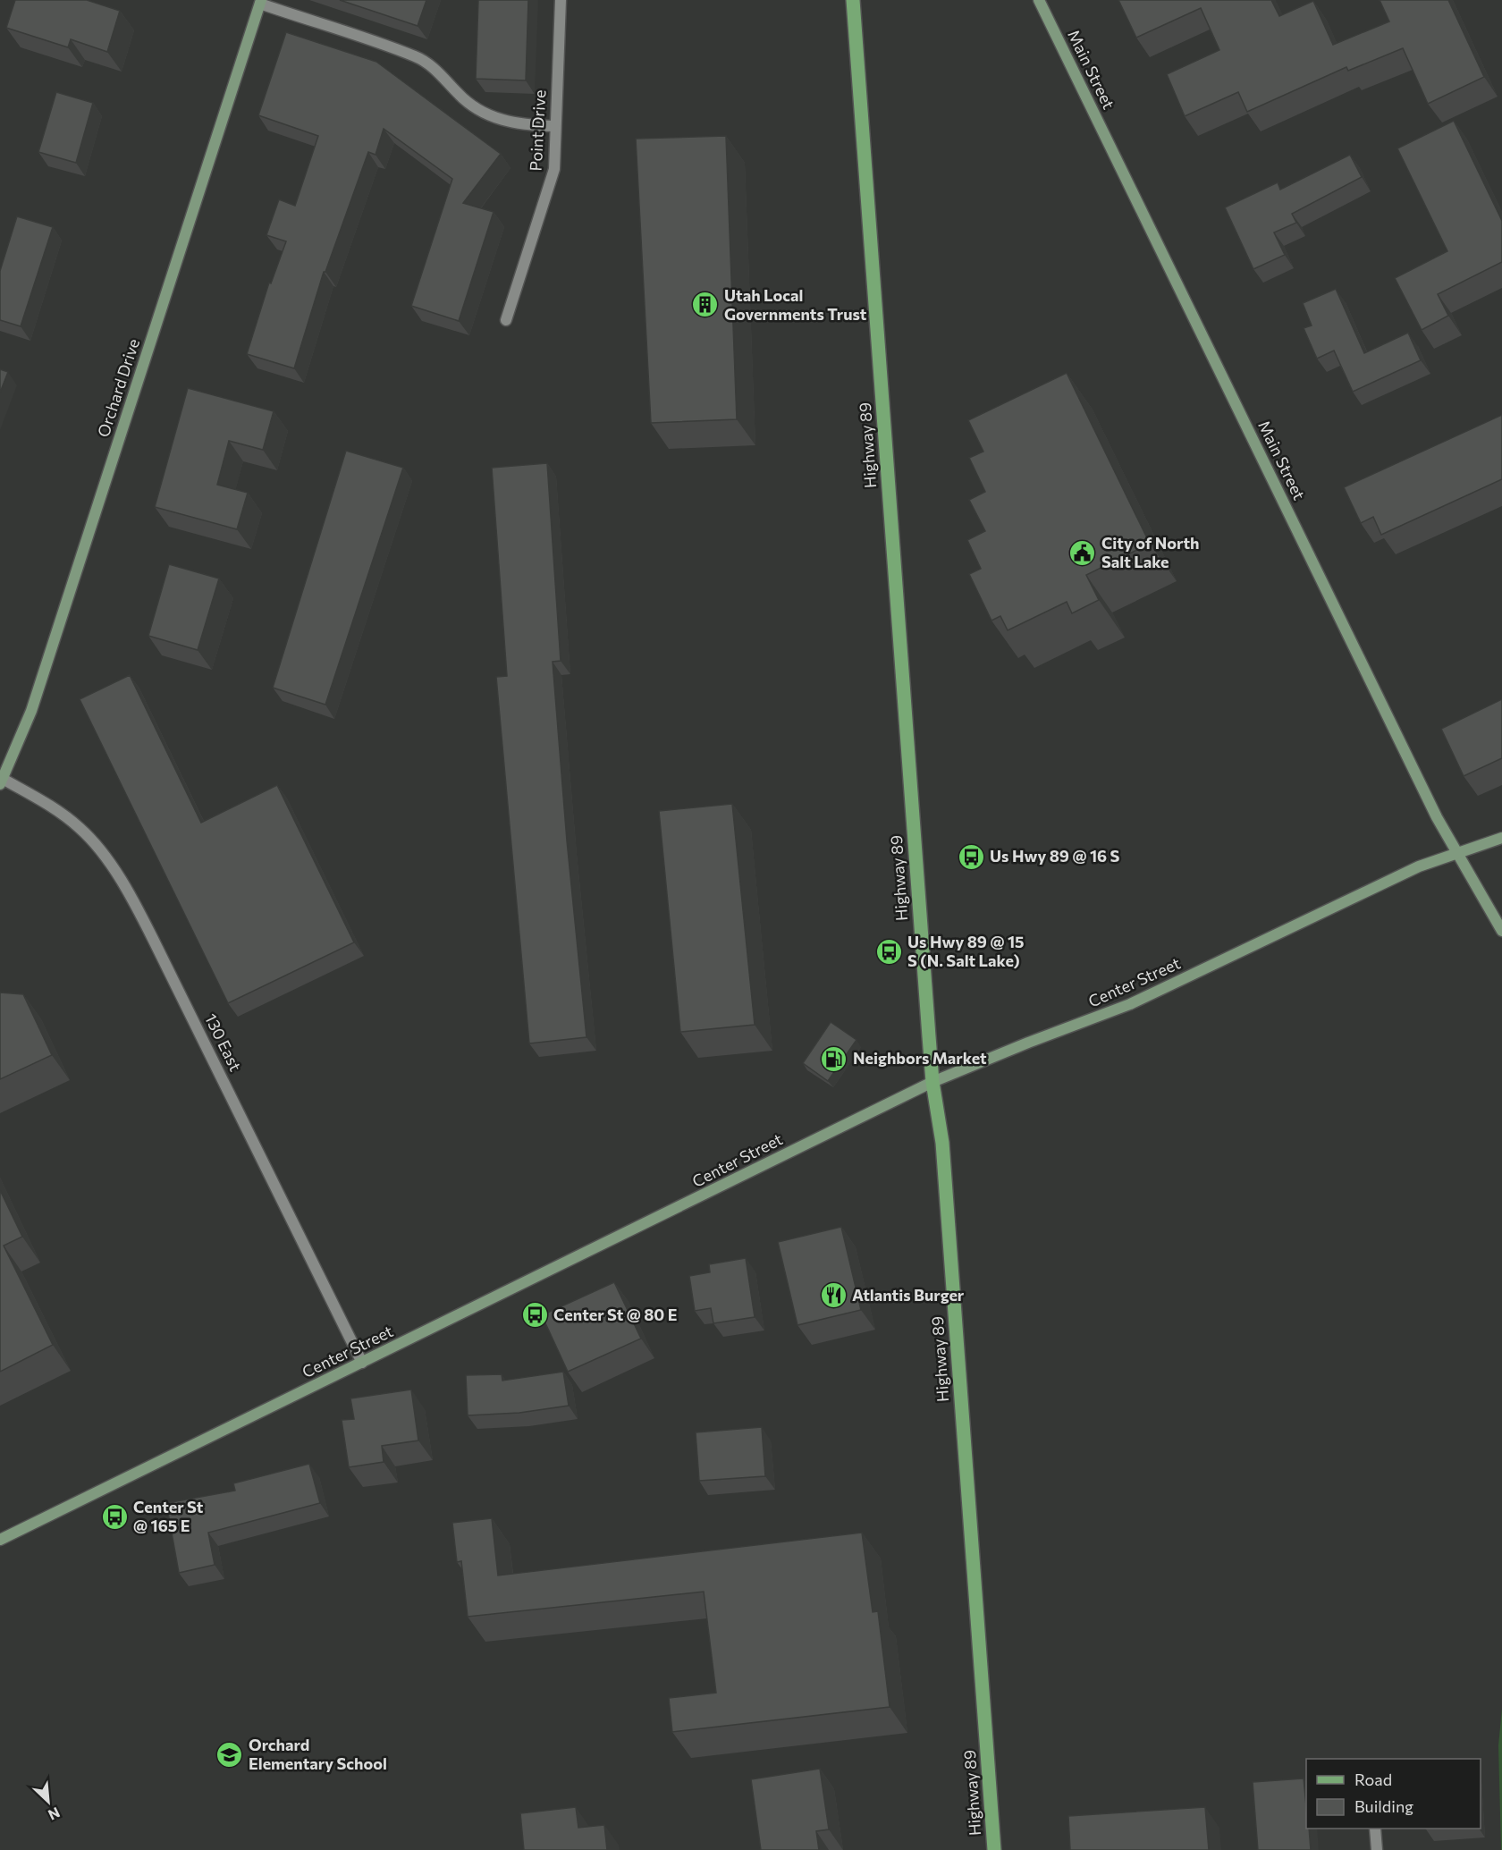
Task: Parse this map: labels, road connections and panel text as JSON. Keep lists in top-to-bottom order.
{
  "streets": {
    "main road": [
      "Main Street",
      "Orchard Drive",
      "Highway 89",
      "Center Street"
    ],
    "street": ["Point Drive", "130 East"]
  },
  "crossings": [
    ["Main Street", "Center Street"],
    ["Orchard Drive", "130 East"],
    ["Highway 89", "Center Street"],
    ["Center Street", "130 East"]
  ],
  "places": {
    "building": ["Utah Local Governments Trust"],
    "public building": ["City of North Salt Lake"],
    "bus stop": [
      "Us Hwy 89 @ 16 S",
      "Us Hwy 89 @ 15 S (N. Salt Lake)",
      "Center St @ 80 E",
      "Center St @ 165 E"
    ],
    "fuel station": ["Neighbors Market"],
    "restaurant": ["Atlantis Burger"],
    "school or university": ["Orchard Elementary School"]
  },
  "legend": ["Road", "Building"],
  "north": "bottom right"
}
